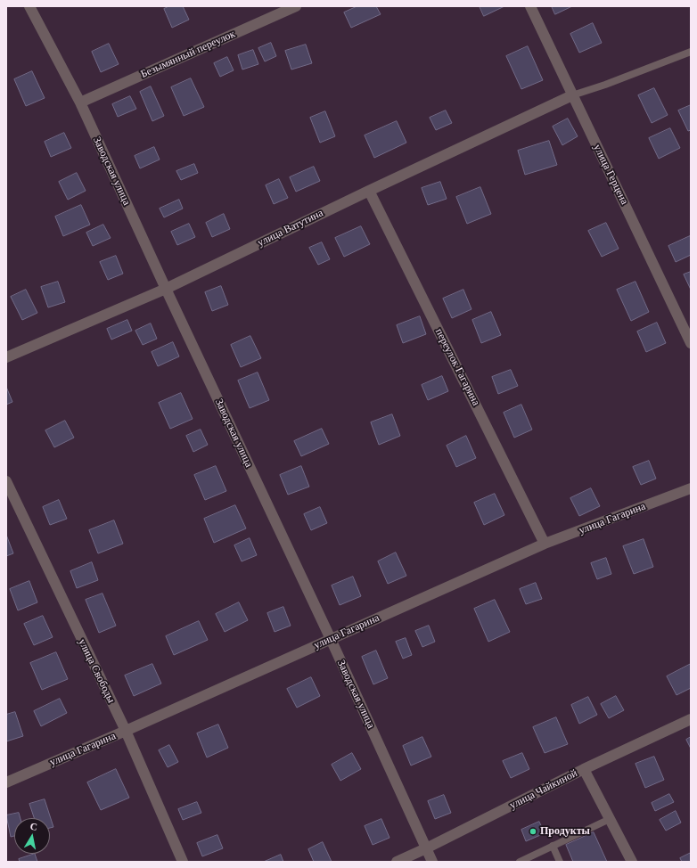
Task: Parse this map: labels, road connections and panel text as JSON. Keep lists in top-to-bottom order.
{
  "streets": {
    "street": [
      "Безымянный переулок",
      "Заводская улица",
      "улица Герцена",
      "улица Ватутина",
      "переулок Гагарина",
      "улица Гагарина",
      "улица Свободы",
      "улица Чайкиной"
    ]
  },
  "crossings": [
    ["Безымянный переулок", "Заводская улица"],
    ["Заводская улица", "улица Ватутина"],
    ["Заводская улица", "улица Гагарина"],
    ["Заводская улица", "улица Чайкиной"],
    ["улица Герцена", "улица Ватутина"],
    ["улица Ватутина", "переулок Гагарина"],
    ["переулок Гагарина", "улица Гагарина"],
    ["улица Гагарина", "улица Свободы"]
  ],
  "places": ["Продукты"],
  "north": "top"
}
